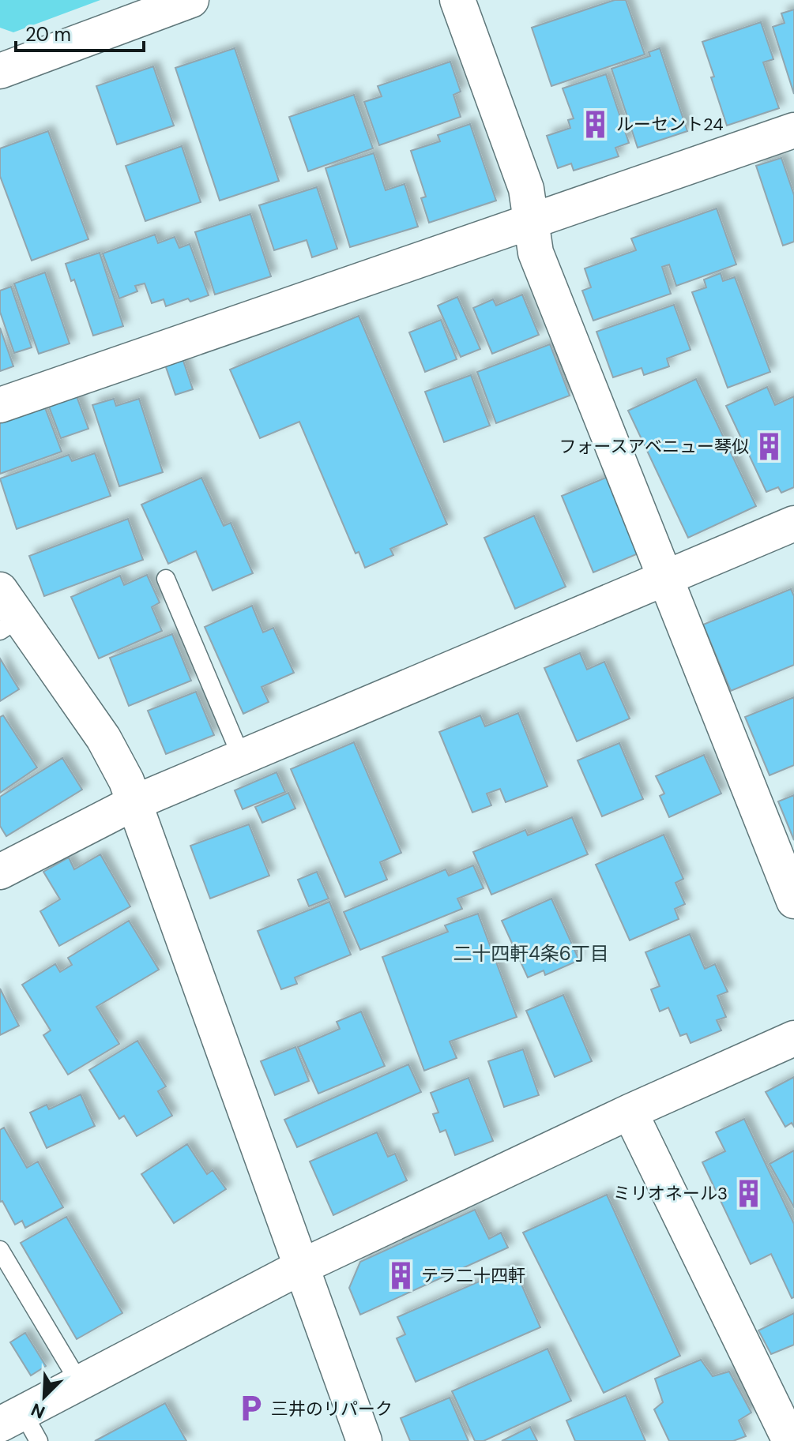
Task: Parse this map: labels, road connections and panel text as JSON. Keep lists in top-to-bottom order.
{
  "districts": ["二十四軒4条6丁目"],
  "places": {
    "building": [
      "ルーセント24",
      "フォースアベニュー琴似",
      "ミリオネール3",
      "テラ二十四軒"
    ],
    "parking": ["三井のリパーク"]
  },
  "scale_bar": "20 m",
  "north": "bottom left"
}
